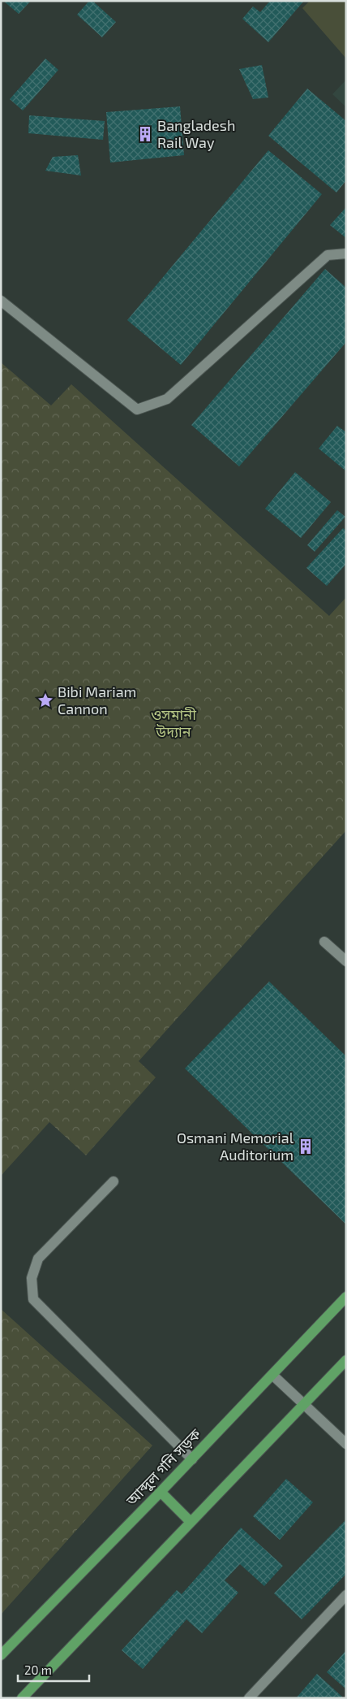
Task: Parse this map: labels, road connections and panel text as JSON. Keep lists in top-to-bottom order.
{
  "streets": {
    "main road": ["আব্দুল গনি সড়ক"]
  },
  "parks": ["ওসমানী উদ্যান"],
  "places": {
    "building": ["Bangladesh Rail Way", "Osmani Memorial Auditorium"],
    "place": ["Bibi Mariam Cannon"]
  },
  "scale_bar": "20 m"
}
